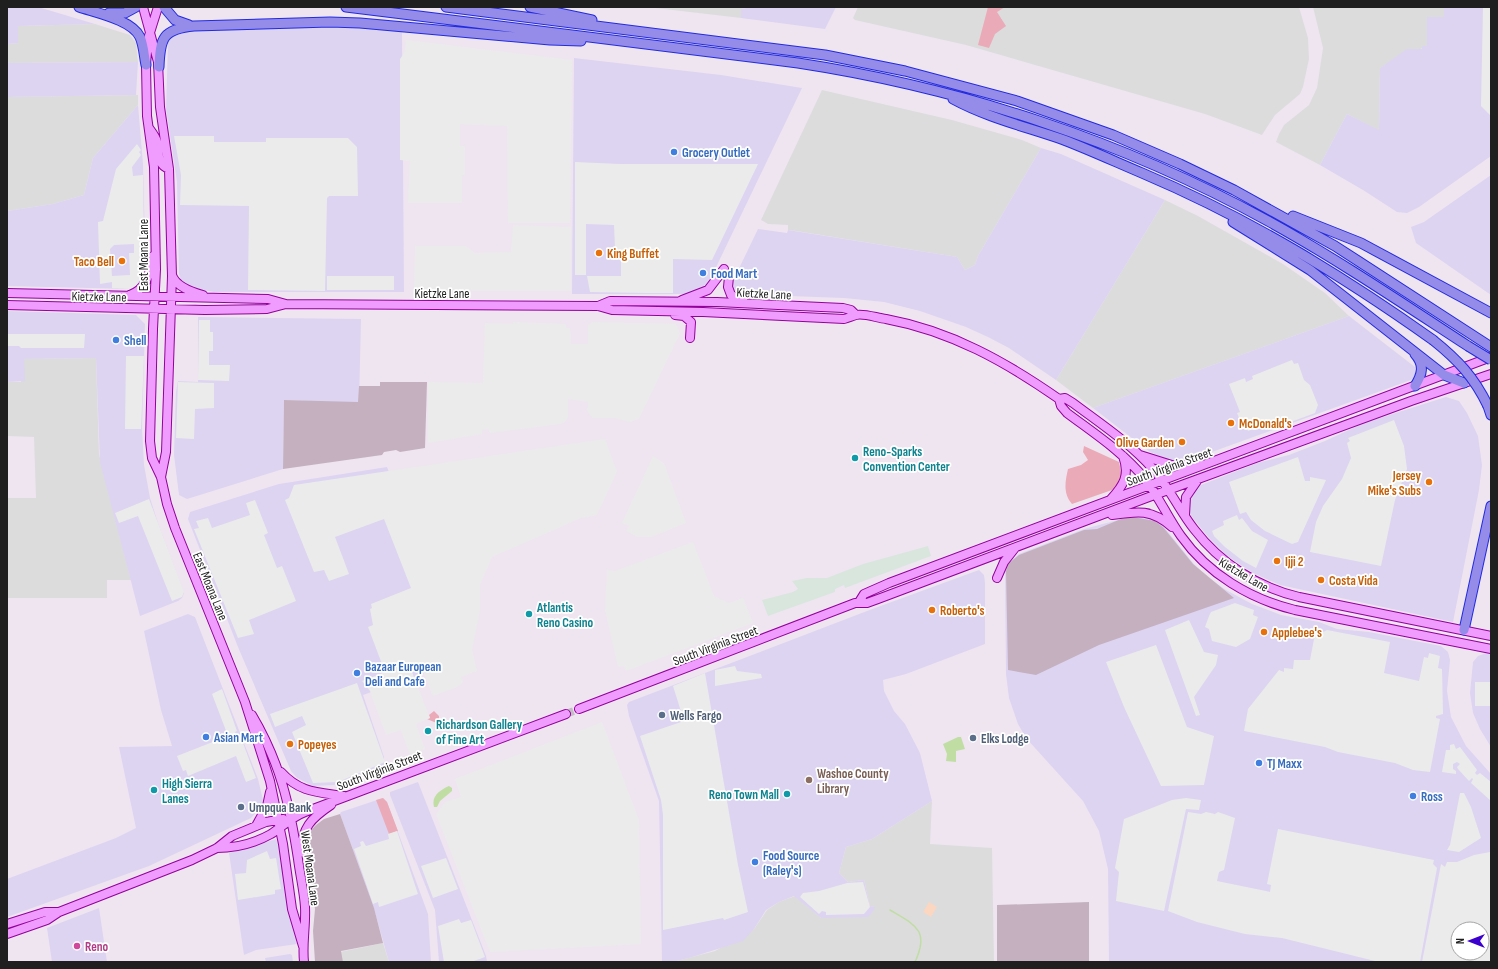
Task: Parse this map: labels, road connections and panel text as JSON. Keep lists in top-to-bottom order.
{
  "streets": {
    "main road": [
      "East Moana Lane",
      "Kietzke Lane",
      "South Virginia Street",
      "West Moana Lane"
    ]
  },
  "crossings": [
    ["East Moana Lane", "Kietzke Lane"],
    ["East Moana Lane", "South Virginia Street"],
    ["East Moana Lane", "West Moana Lane"],
    ["Kietzke Lane", "South Virginia Street"],
    ["South Virginia Street", "West Moana Lane"]
  ],
  "places": [
    "Grocery Outlet",
    "King Buffet",
    "Taco Bell",
    "Food Mart",
    "Shell",
    "McDonald's",
    "Olive Garden",
    "Reno-Sparks Convention Center",
    "Jersey Mike's Subs",
    "Ijji 2",
    "Costa Vida",
    "Roberto's",
    "Atlantis Reno Casino",
    "Applebee's",
    "Bazaar European Deli and Cafe",
    "Wells Fargo",
    "Richardson Gallery of Fine Art",
    "Asian Mart",
    "Elks Lodge",
    "Popeyes",
    "TJ Maxx",
    "Washoe County Library",
    "High Sierra Lanes",
    "Reno Town Mall",
    "Ross",
    "Umpqua Bank",
    "Food Source (Raley's)",
    "Reno"
  ],
  "north": "left"
}
